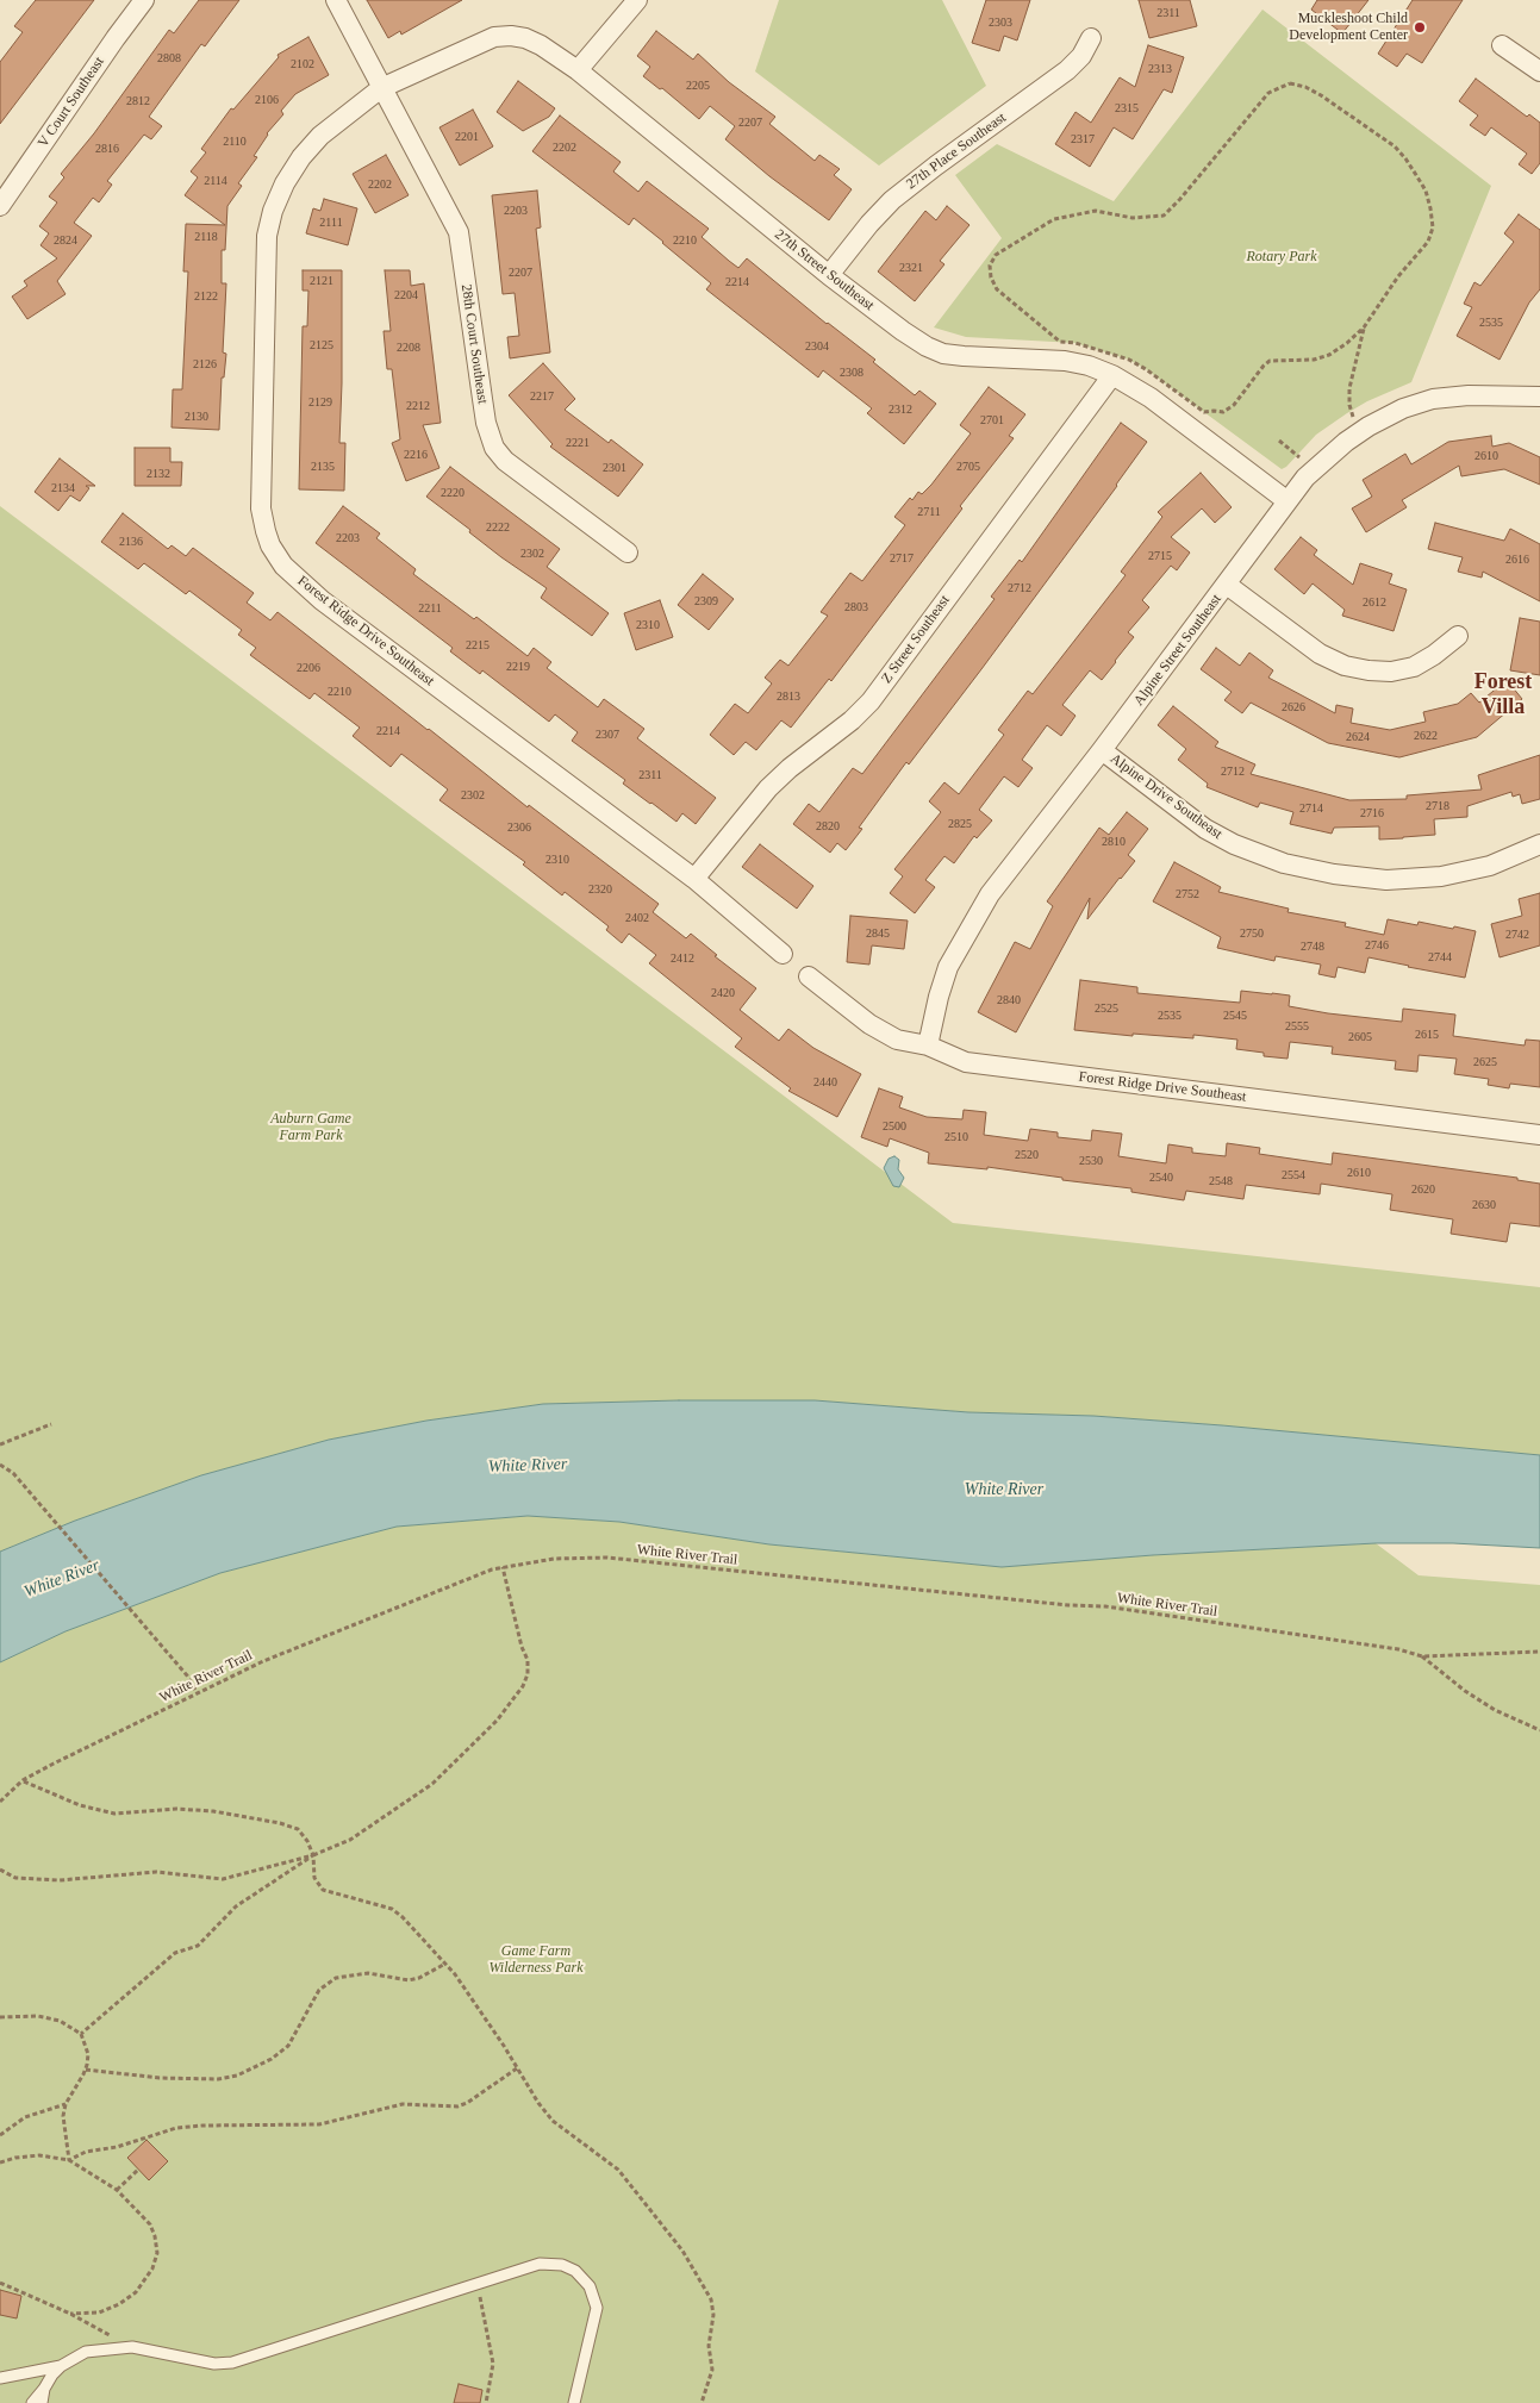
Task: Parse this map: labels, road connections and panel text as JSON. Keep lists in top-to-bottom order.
{
  "streets": {
    "street": [
      "V Court Southeast",
      "27th Place Southeast",
      "27th Street Southeast",
      "28th Court Southeast",
      "Forest Ridge Drive Southeast",
      "Z Street Southeast",
      "Alpine Street Southeast",
      "Alpine Drive Southeast"
    ],
    "path": ["White River Trail"]
  },
  "crossings": [
    ["27th Place Southeast", "27th Street Southeast"],
    ["27th Street Southeast", "28th Court Southeast"],
    ["27th Street Southeast", "Forest Ridge Drive Southeast"],
    ["27th Street Southeast", "Z Street Southeast"],
    ["27th Street Southeast", "Alpine Street Southeast"],
    ["28th Court Southeast", "Forest Ridge Drive Southeast"],
    ["Forest Ridge Drive Southeast", "Z Street Southeast"],
    ["Forest Ridge Drive Southeast", "Alpine Street Southeast"],
    ["Alpine Street Southeast", "Alpine Drive Southeast"]
  ],
  "districts": ["Forest Villa"],
  "water": ["White River"],
  "parks": ["Rotary Park", "Auburn Game Farm Park", "Game Farm Wilderness Park"],
  "places": ["Muckleshoot Child Development Center"],
  "house_numbers": [
    "2311",
    "2303",
    "2808",
    "2102",
    "2313",
    "2205",
    "2106",
    "2812",
    "2315",
    "2207",
    "2201",
    "2317",
    "2110",
    "2202",
    "2816",
    "2114",
    "2202",
    "2203",
    "2111",
    "2118",
    "2824",
    "2210",
    "2321",
    "2207",
    "2121",
    "2214",
    "2204",
    "2122",
    "2535",
    "2125",
    "2304",
    "2208",
    "2126",
    "2308",
    "2217",
    "2129",
    "2212",
    "2312",
    "2130",
    "2701",
    "2221",
    "2216",
    "2610",
    "2135",
    "2705",
    "2301",
    "2132",
    "2134",
    "2220",
    "2711",
    "2222",
    "2203",
    "2136",
    "2302",
    "2715",
    "2717",
    "2616",
    "2712",
    "2309",
    "2612",
    "2803",
    "2211",
    "2310",
    "2215",
    "2219",
    "2206",
    "2210",
    "2813",
    "2626",
    "2214",
    "2307",
    "2622",
    "2624",
    "2712",
    "2311",
    "2302",
    "2718",
    "2714",
    "2716",
    "2825",
    "2820",
    "2306",
    "2810",
    "2310",
    "2320",
    "2752",
    "2402",
    "2845",
    "2750",
    "2742",
    "2746",
    "2748",
    "2744",
    "2412",
    "2420",
    "2840",
    "2525",
    "2535",
    "2545",
    "2555",
    "2615",
    "2605",
    "2625",
    "2440",
    "2500",
    "2510",
    "2520",
    "2530",
    "2610",
    "2554",
    "2540",
    "2548",
    "2620",
    "2630"
  ]
}
